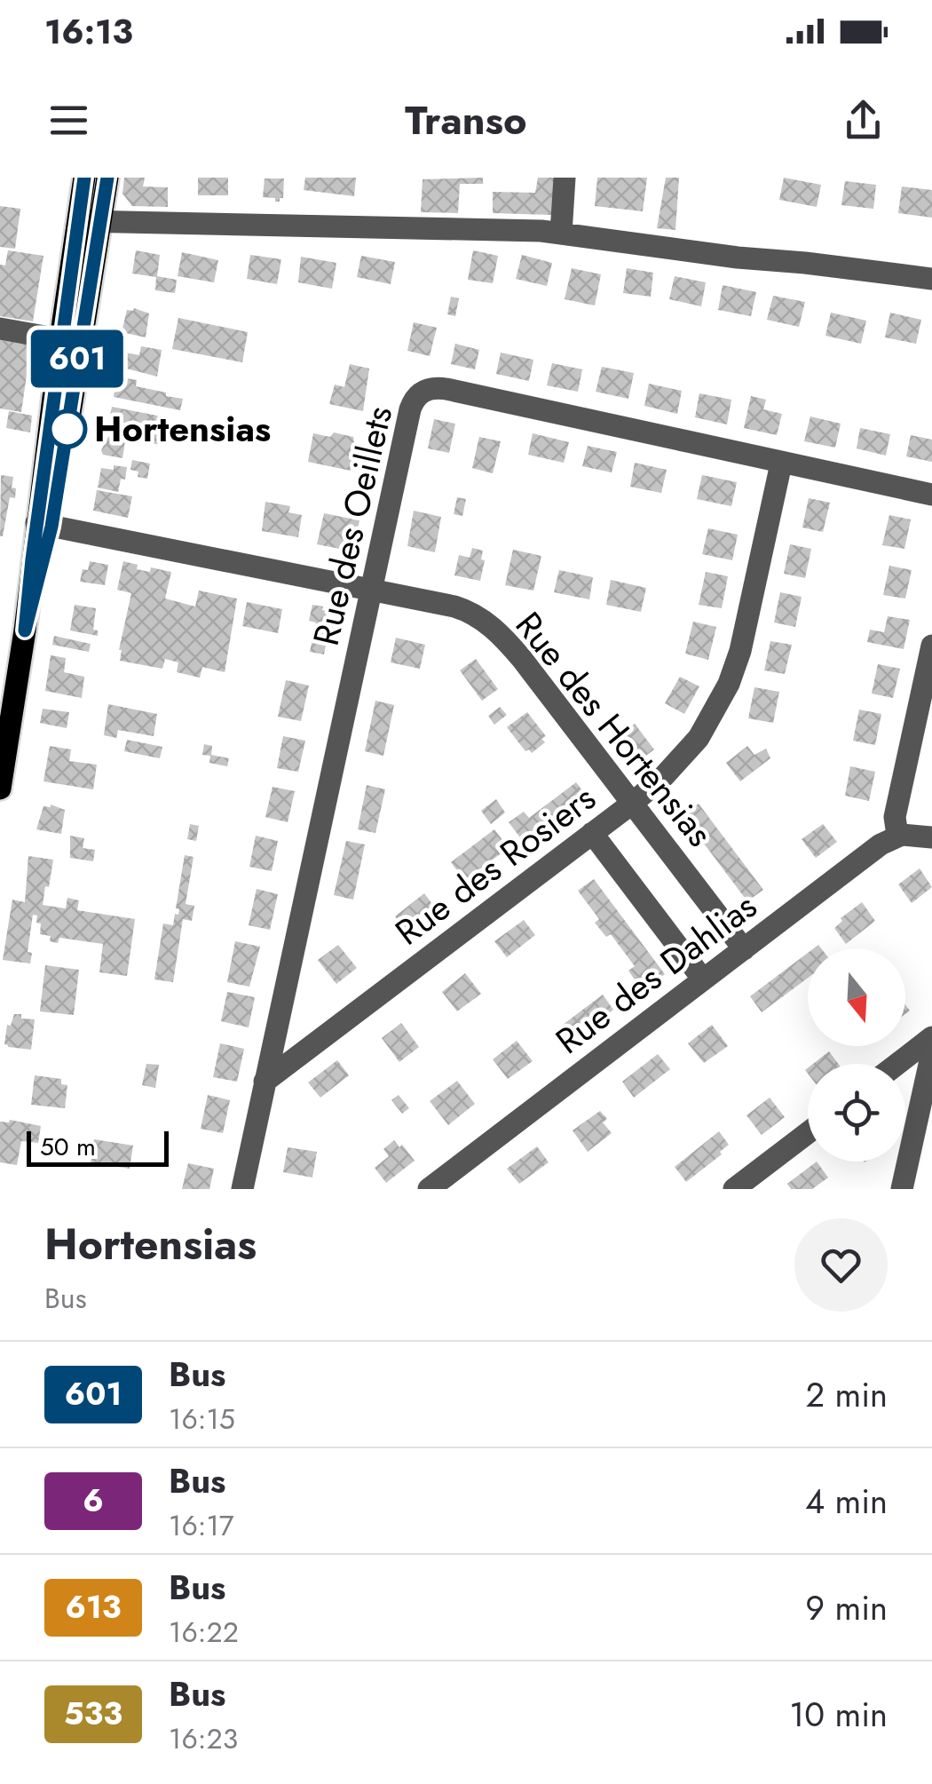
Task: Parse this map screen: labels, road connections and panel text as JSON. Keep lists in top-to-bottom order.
{
  "streets": {
    "street": [
      "Rue des Oeillets",
      "Rue des Hortensias",
      "Rue des Rosiers",
      "Rue des Dahlias"
    ]
  },
  "crossings": [
    ["Rue des Oeillets", "Rue des Hortensias"],
    ["Rue des Oeillets", "Rue des Rosiers"],
    ["Rue des Hortensias", "Rue des Rosiers"],
    ["Rue des Hortensias", "Rue des Dahlias"]
  ],
  "places": ["Hortensias"],
  "lines": ["bus line 601"],
  "scale_bar": "50 m",
  "north": "bottom",
  "page": {
    "status": "16:13",
    "header": "Transo",
    "on_map": "601",
    "scale": "50 m",
    "heading": ["Hortensias", "Bus"],
    "list": [
      {
        "mark": "601",
        "name": "Bus",
        "note": "16:15",
        "value": "2 min"
      },
      {
        "mark": "6",
        "name": "Bus",
        "note": "16:17",
        "value": "4 min"
      },
      {
        "mark": "613",
        "name": "Bus",
        "note": "16:22",
        "value": "9 min"
      },
      {
        "mark": "533",
        "name": "Bus",
        "note": "16:23",
        "value": "10 min"
      }
    ]
  }
}
